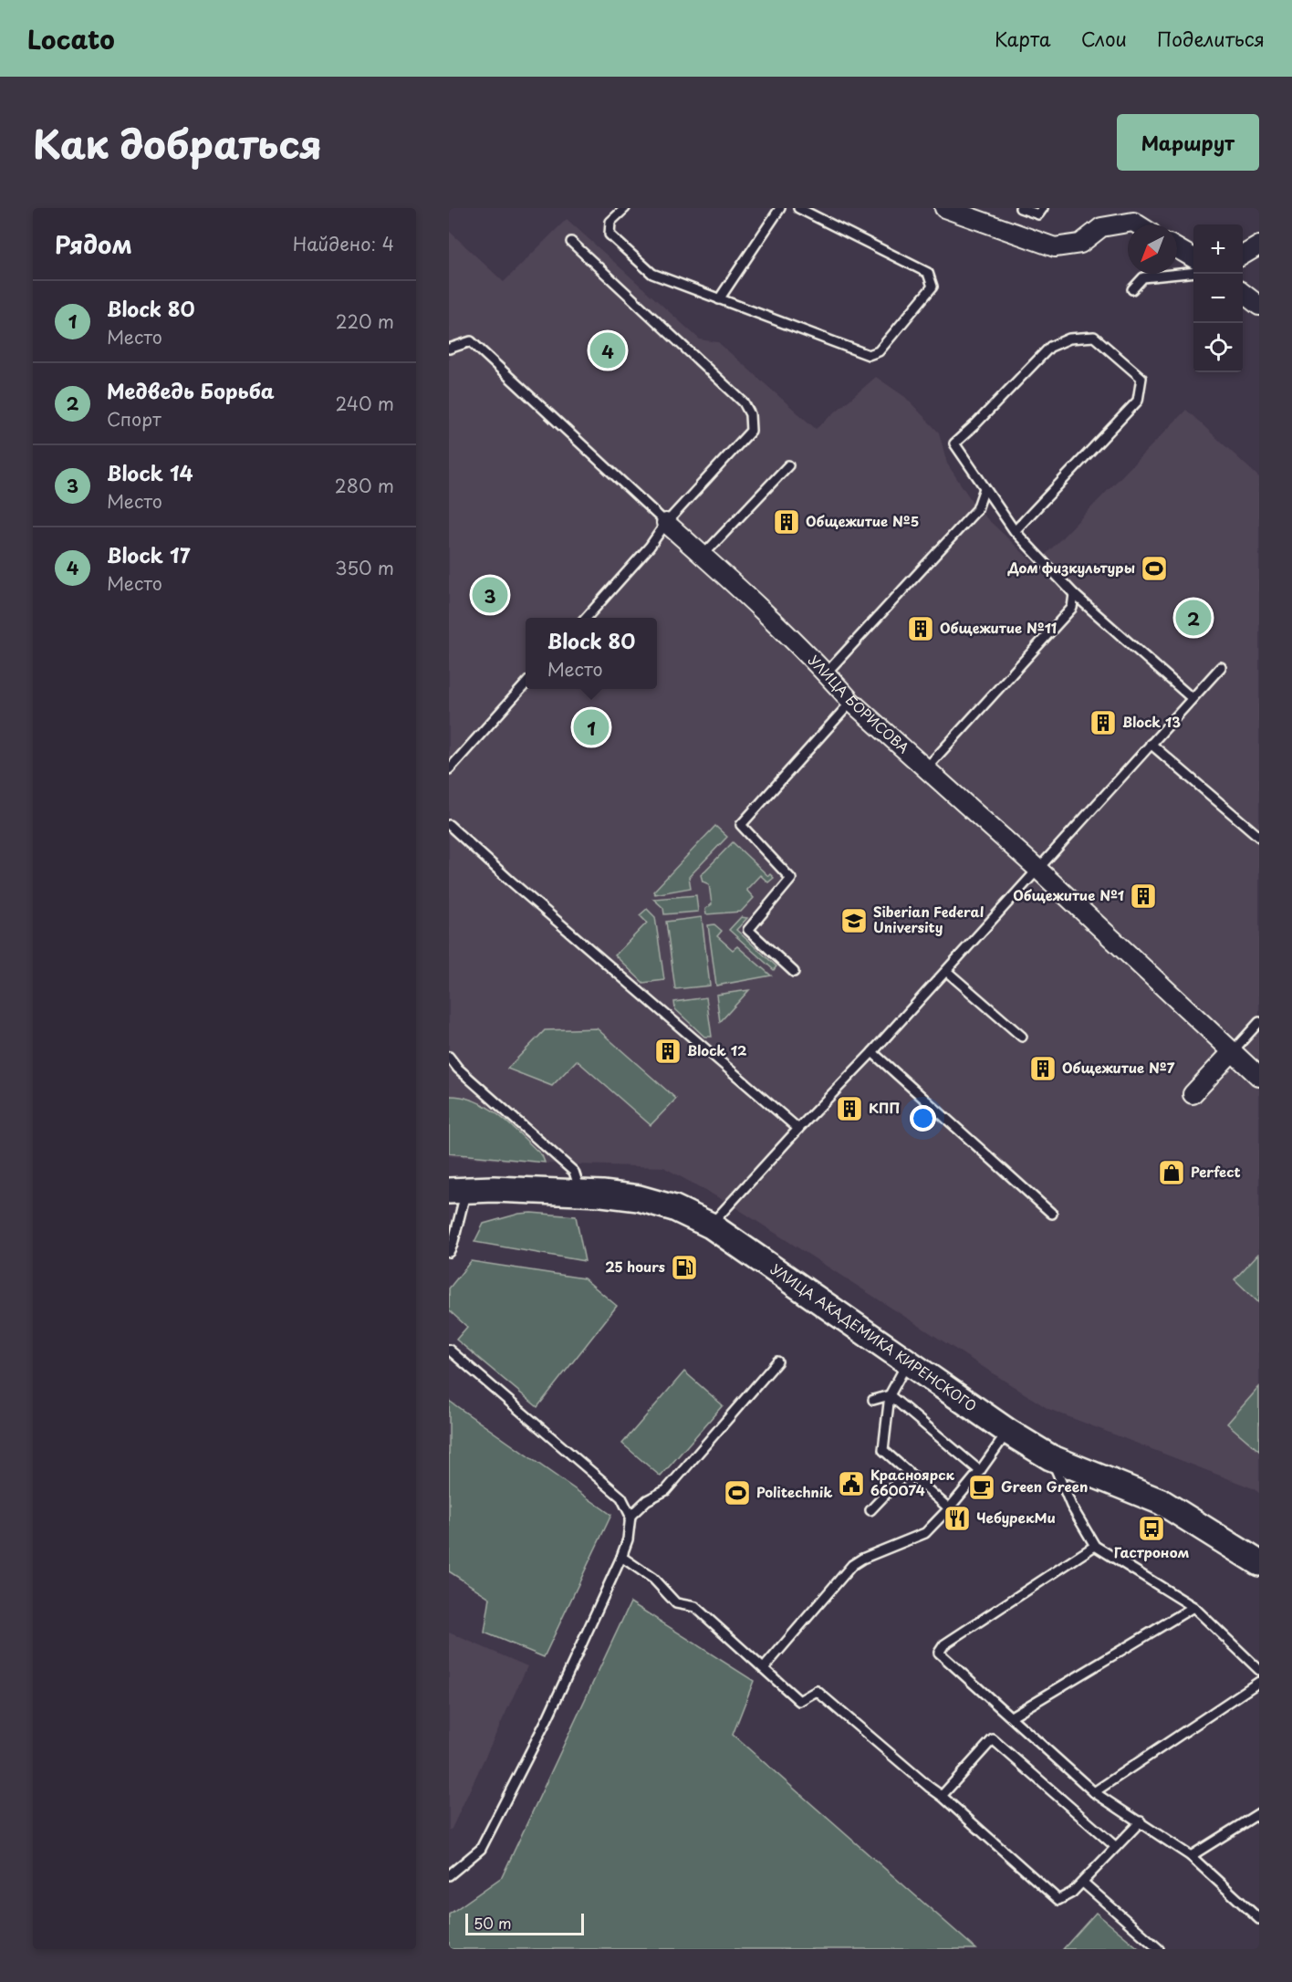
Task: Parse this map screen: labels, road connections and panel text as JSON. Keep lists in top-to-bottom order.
{
  "streets": {
    "main road": ["УЛИЦА АКАДЕМИКА КИРЕНСКОГО"],
    "street": ["УЛИЦА БОРИСОВА"]
  },
  "places": {
    "building": [
      "Общежитие №5",
      "Общежитие №11",
      "Block 13",
      "Общежитие №1",
      "Block 12",
      "Общежитие №7",
      "КПП"
    ],
    "sports": ["Дом физкультуры", "Politechnik"],
    "school or university": ["Siberian Federal University"],
    "shop": ["Perfect"],
    "fuel station": ["25 hours"],
    "public building": ["Красноярск 660074"],
    "cafe": ["Green Green"],
    "restaurant": ["ЧебурекМи"],
    "bus stop": ["Гастроном"]
  },
  "scale_bar": "50 m",
  "north": "bottom left",
  "page": {
    "header": "Locato",
    "nav": ["Карта", "Слои", "Поделиться"],
    "title": "Как добраться",
    "buttons": "Маршрут",
    "heading": ["Рядом", "Найдено: 4"],
    "map_buttons": ["+", "−"],
    "list": [
      {
        "mark": "1",
        "name": "Block 80",
        "note": "Место",
        "value": "220 m"
      },
      {
        "mark": "2",
        "name": "Медведь Борьба",
        "note": "Спорт",
        "value": "240 m"
      },
      {
        "mark": "3",
        "name": "Block 14",
        "note": "Место",
        "value": "280 m"
      },
      {
        "mark": "4",
        "name": "Block 17",
        "note": "Место",
        "value": "350 m"
      }
    ],
    "pins": [
      "4",
      "3",
      "2",
      "1"
    ],
    "popup": ["Block 80", "Место"],
    "scale": "50 m"
  }
}
